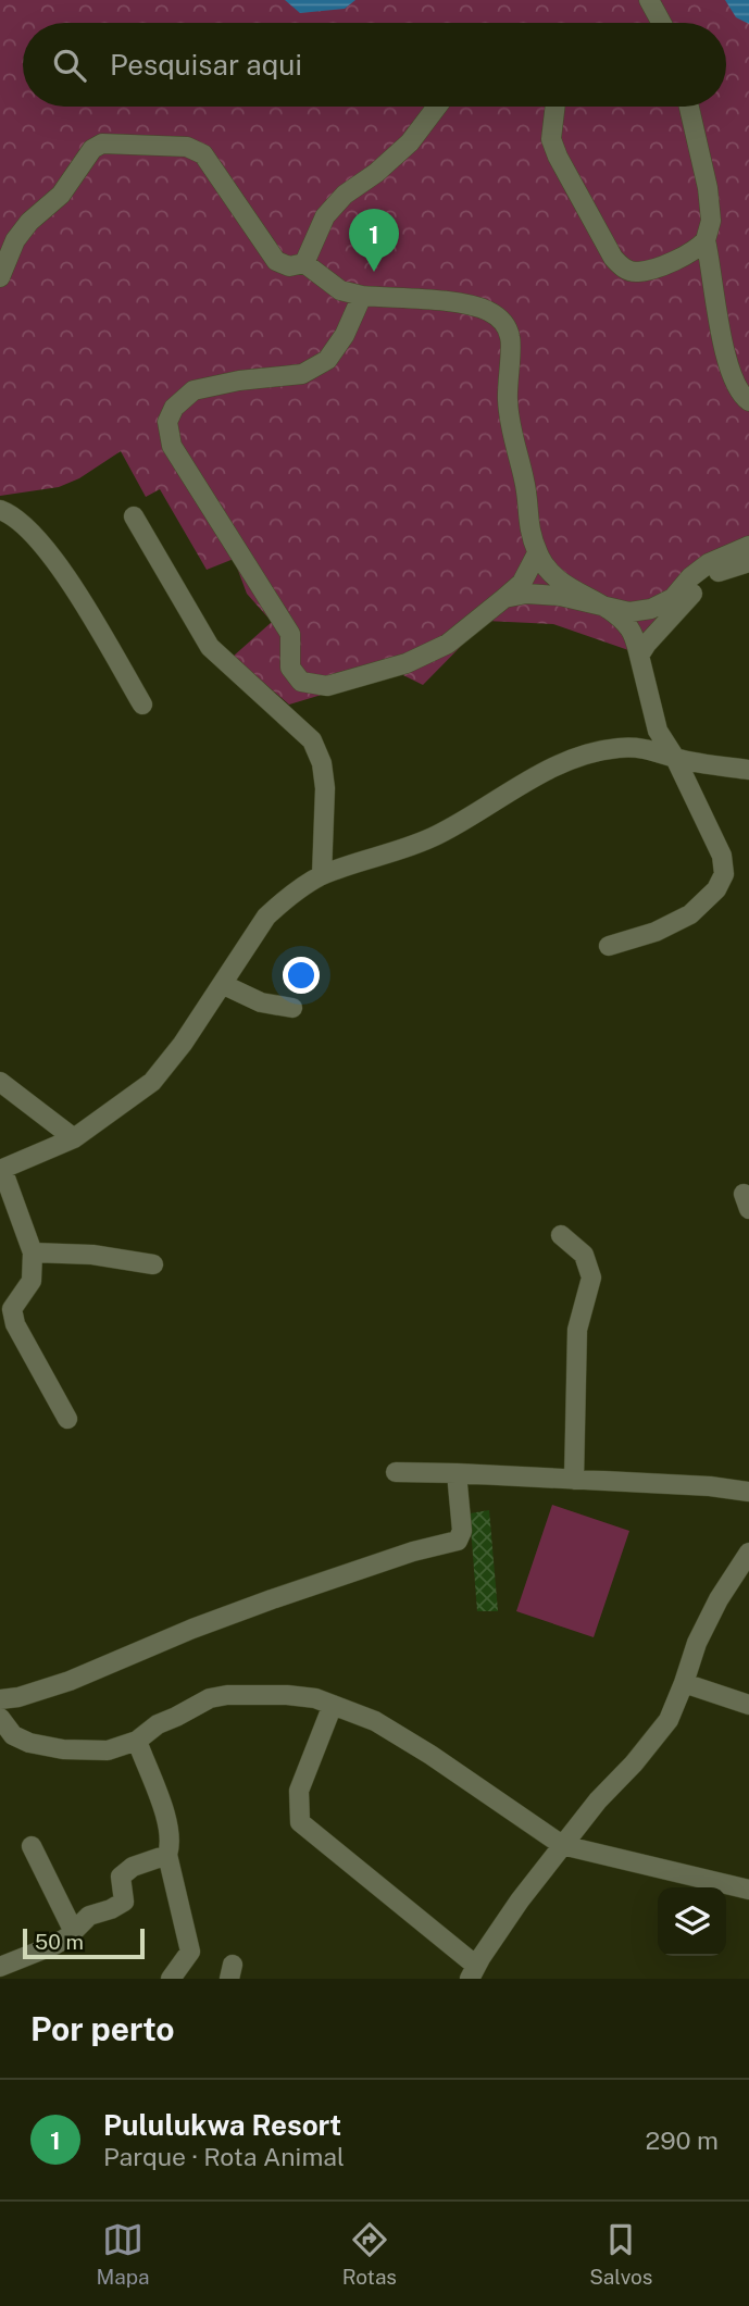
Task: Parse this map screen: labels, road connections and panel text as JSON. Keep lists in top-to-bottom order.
{
  "scale_bar": "50 m",
  "page": {
    "search": "Pesquisar aqui",
    "pins": "1",
    "scale": "50 m",
    "heading": "Por perto",
    "list": [
      {
        "mark": "1",
        "name": "Pululukwa Resort",
        "note": "Parque · Rota Animal",
        "value": "290 m"
      }
    ],
    "nav": ["Mapa", "Rotas", "Salvos"]
  }
}
